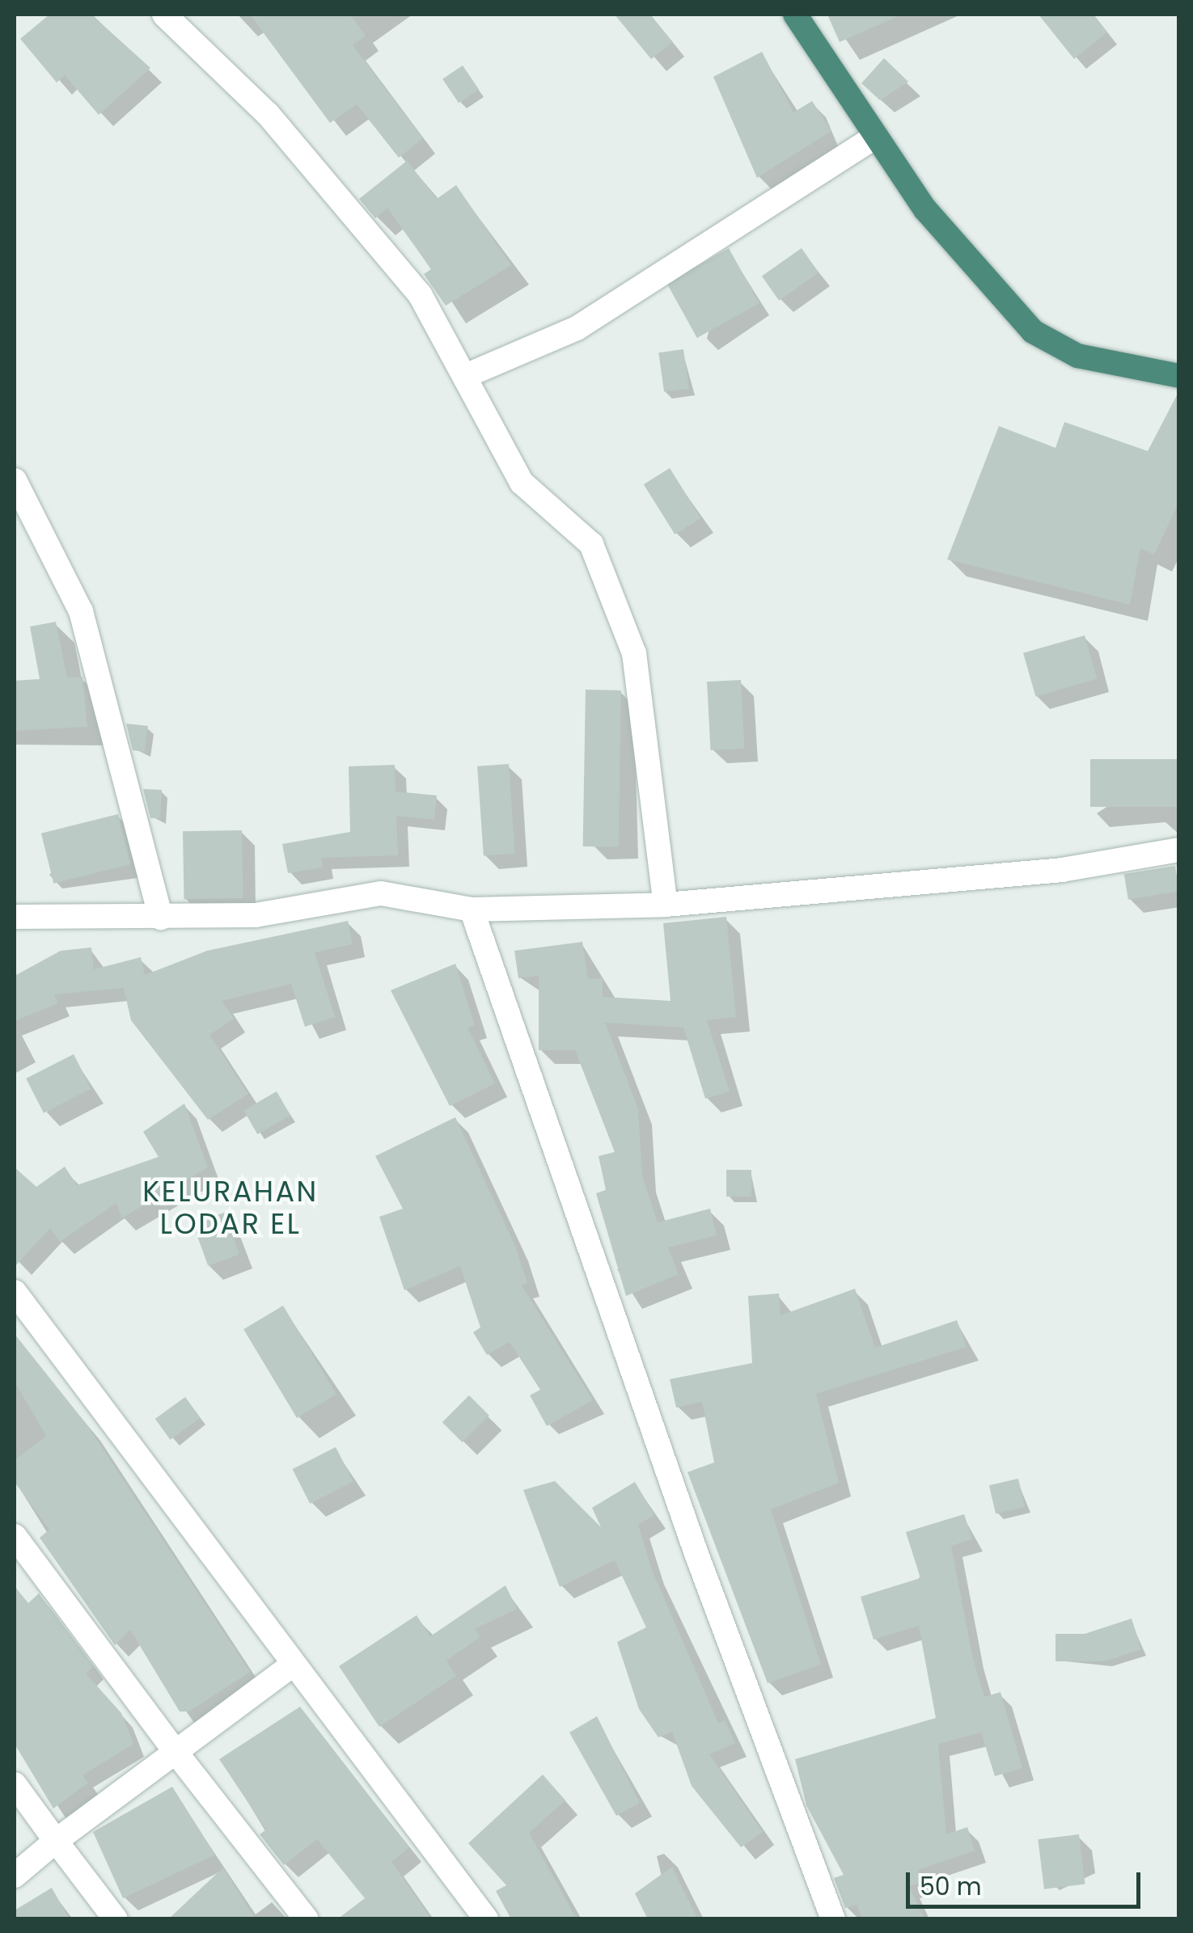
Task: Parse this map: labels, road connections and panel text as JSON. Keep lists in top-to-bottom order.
{
  "districts": ["KELURAHAN LODAR EL"],
  "scale_bar": "50 m"
}
